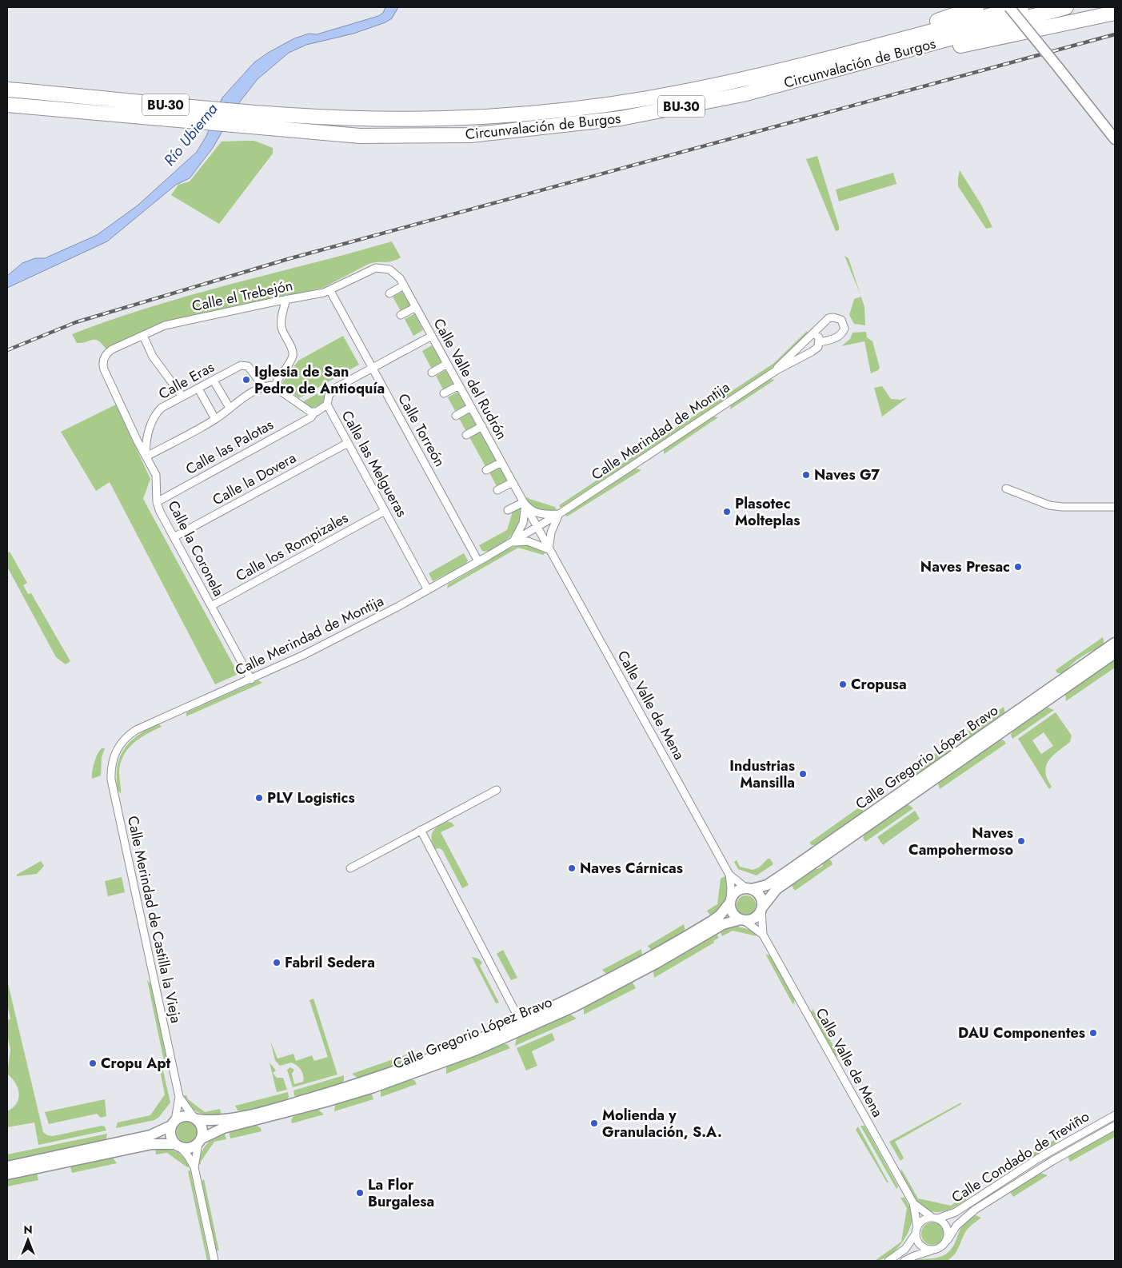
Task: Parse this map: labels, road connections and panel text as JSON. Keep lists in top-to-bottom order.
{
  "streets": {
    "highway": ["Circunvalación de Burgos", "BU-30"],
    "main road": ["Calle Gregorio López Bravo"],
    "street": [
      "Calle el Trebejón",
      "Calle Valle del Rudrón",
      "Calle Eras",
      "Calle Torreón",
      "Calle Merindad de Montija",
      "Calle las Palotas",
      "Calle las Melgueras",
      "Calle la Dovera",
      "Calle los Rompizales",
      "Calle la Coronela",
      "Calle Valle de Mena",
      "Calle Merindad de Castilla la Vieja",
      "Calle Condado de Treviño"
    ]
  },
  "crossings": [
    ["Calle el Trebejón", "Calle Valle del Rudrón"],
    ["Calle el Trebejón", "Calle Torreón"],
    ["Calle el Trebejón", "Calle la Coronela"],
    ["Calle Valle del Rudrón", "Calle Merindad de Montija"],
    ["Calle Valle del Rudrón", "Calle Valle de Mena"],
    ["Calle Eras", "Calle la Coronela"],
    ["Calle Torreón", "Calle Merindad de Montija"],
    ["Calle Merindad de Montija", "Calle las Melgueras"],
    ["Calle Merindad de Montija", "Calle la Coronela"],
    ["Calle Merindad de Montija", "Calle Valle de Mena"],
    ["Calle Merindad de Montija", "Calle Merindad de Castilla la Vieja"],
    ["Calle las Palotas", "Calle las Melgueras"],
    ["Calle las Palotas", "Calle la Coronela"],
    ["Calle las Melgueras", "Calle la Dovera"],
    ["Calle las Melgueras", "Calle los Rompizales"],
    ["Calle la Dovera", "Calle la Coronela"],
    ["Calle los Rompizales", "Calle la Coronela"],
    ["Calle Valle de Mena", "Calle Gregorio López Bravo"],
    ["Calle Valle de Mena", "Calle Condado de Treviño"],
    ["Calle Gregorio López Bravo", "Calle Merindad de Castilla la Vieja"]
  ],
  "water": ["Río Ubierna"],
  "places": [
    "Iglesia de San Pedro de Antioquía",
    "Naves G7",
    "Plasotec Molteplas",
    "Naves Presac",
    "Cropusa",
    "Industrias Mansilla",
    "PLV Logistics",
    "Naves Campohermoso",
    "Naves Cárnicas",
    "Fabril Sedera",
    "DAU Componentes",
    "Cropu Apt",
    "Molienda y Granulación, S.A.",
    "La Flor Burgalesa"
  ],
  "north": "top"
}
